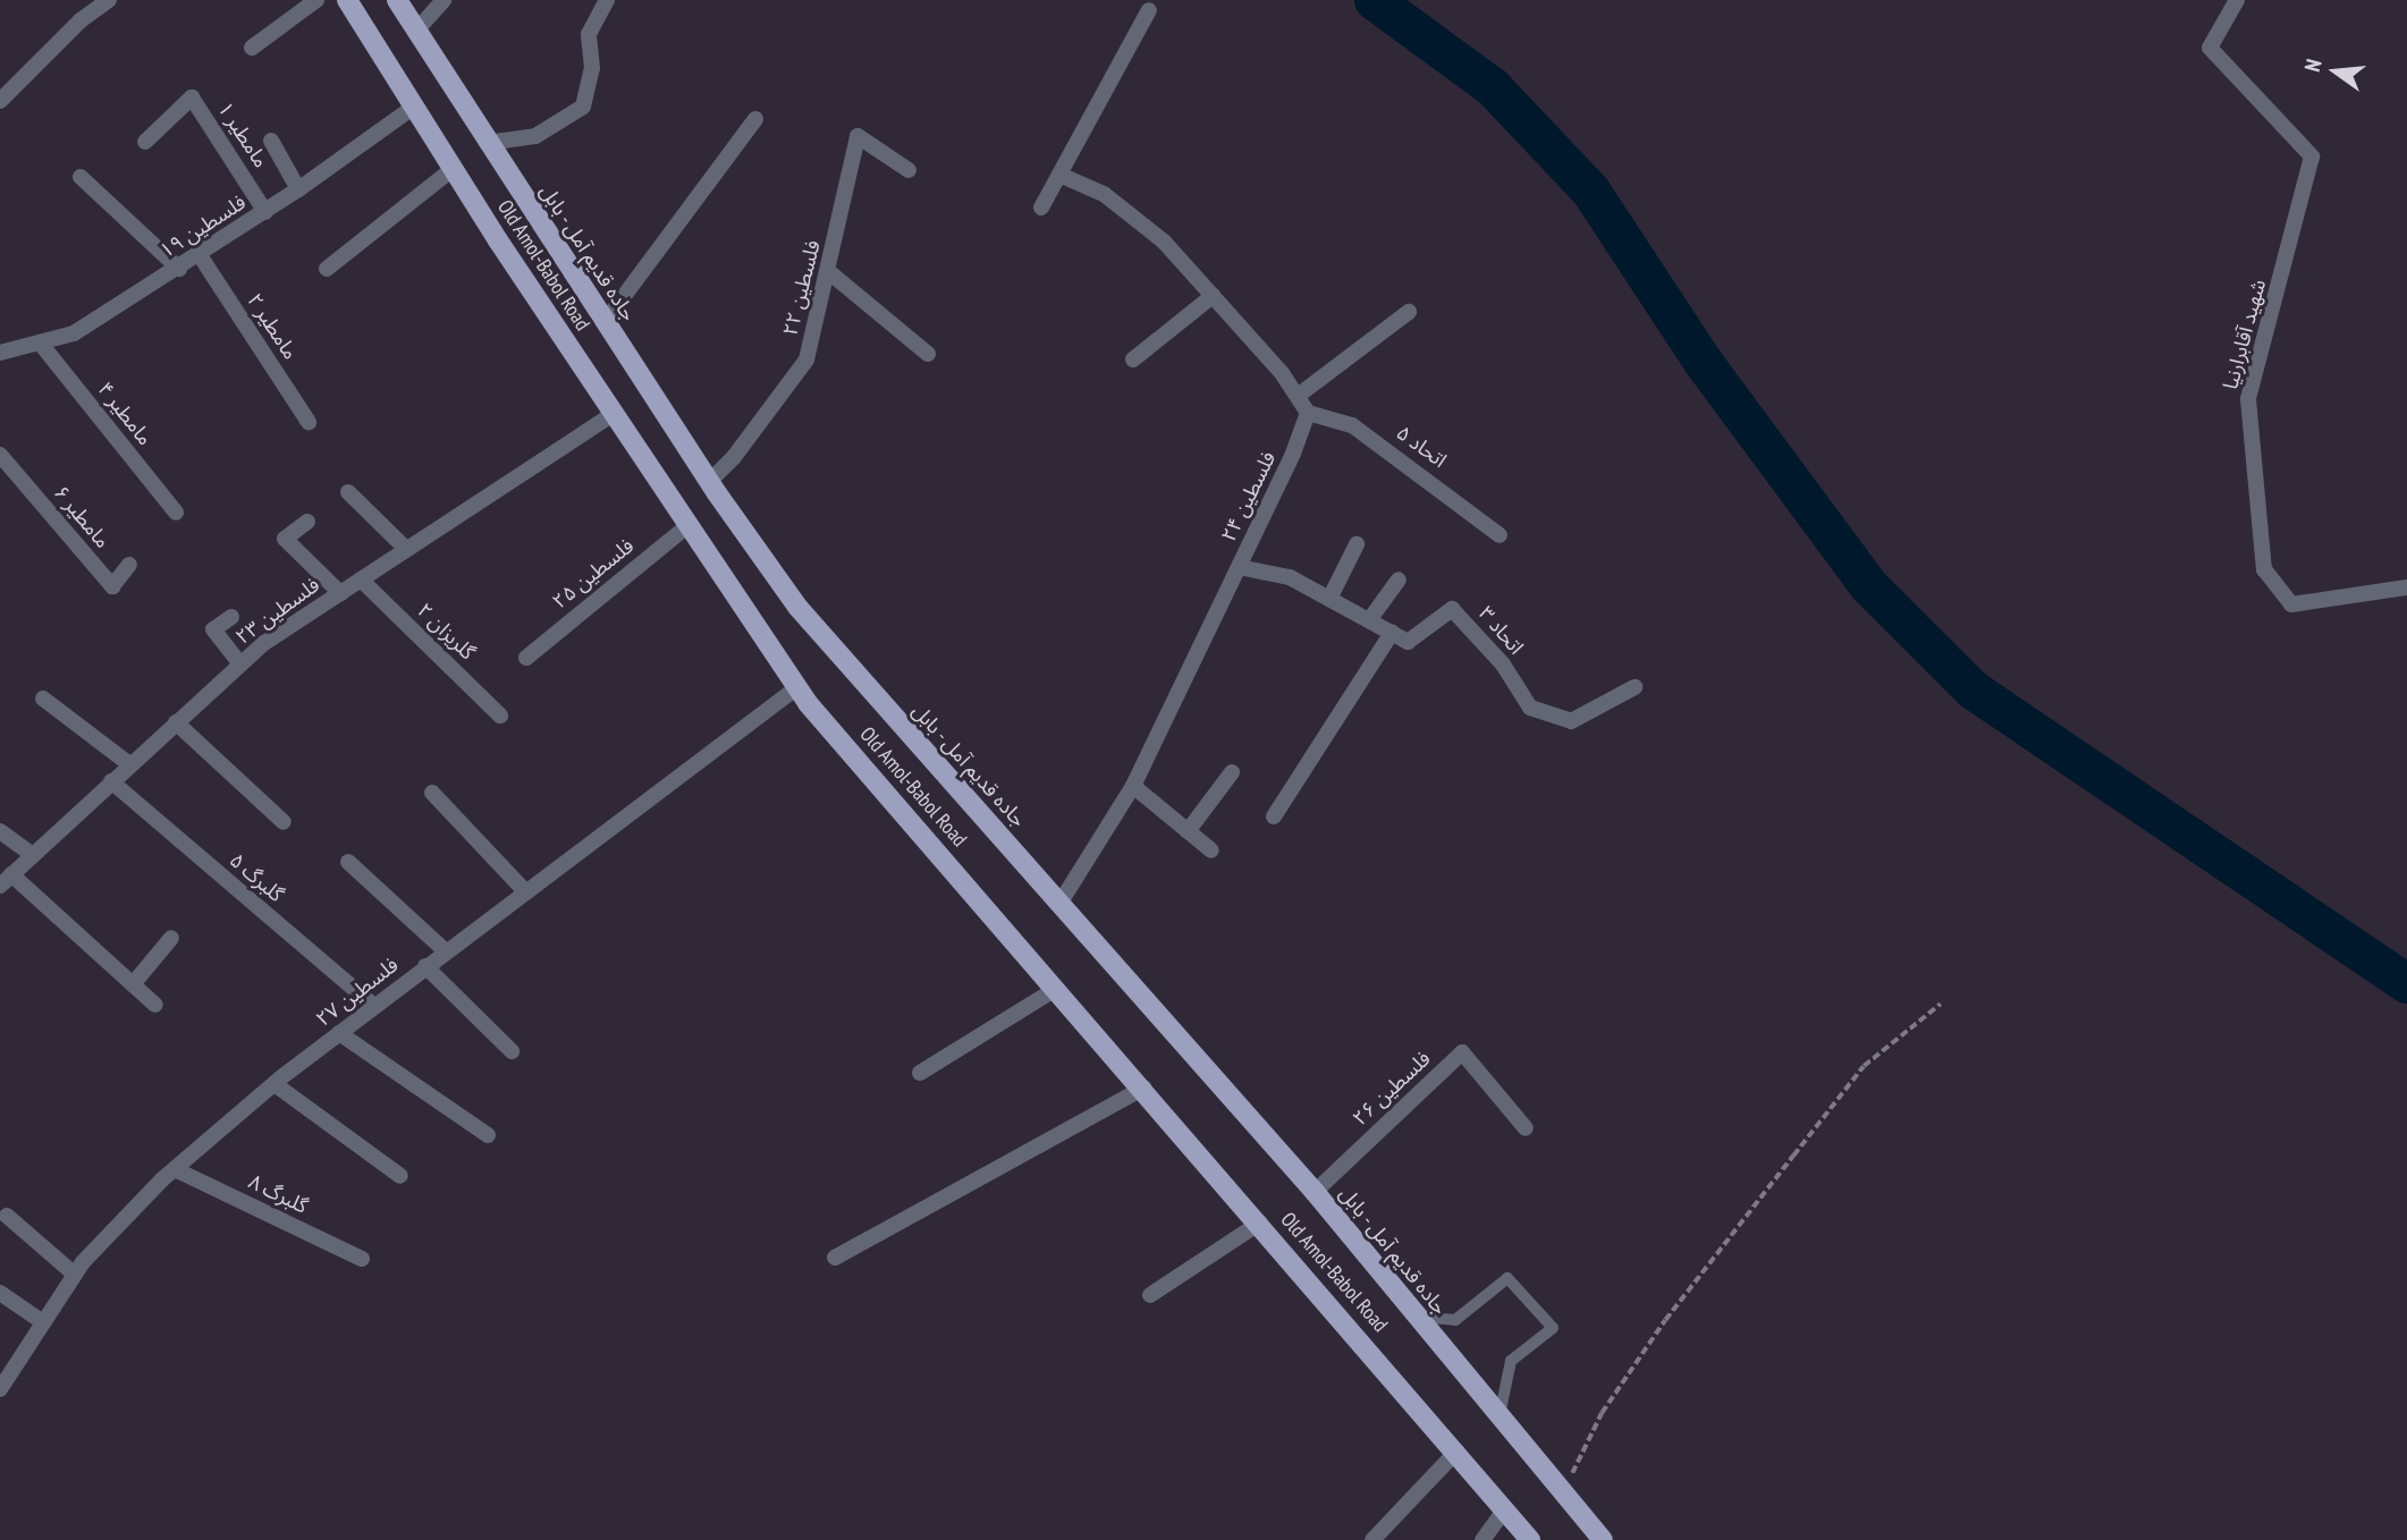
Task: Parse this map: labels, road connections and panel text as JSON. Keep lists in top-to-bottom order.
{
  "streets": {
    "main road": ["جاده قدیم آمل - بابل", "Old Amol-Babol Road"],
    "street": [
      "مامطیر ۱",
      "فلسطین ۱۹",
      "فلسطین ۲۲",
      "مامطیر ۲",
      "شهید آقابرارنیا",
      "مامطیر ۴",
      "اتحاد ۵",
      "فلسطین ۲۴",
      "مامطیر ۶",
      "فلسطین ۲۵",
      "فلسطین ۲۳",
      "اتحاد ۳",
      "گلریزان ۲",
      "گلبرگ ۵",
      "فلسطین ۲۷",
      "فلسطين ٢۶",
      "گلبرگ ۸"
    ]
  },
  "crossings": [
    ["مامطیر ۱", "فلسطین ۱۹"],
    ["فلسطین ۱۹", "Old Amol-Babol Road"],
    ["فلسطین ۱۹", "مامطیر ۲"],
    ["فلسطین ۱۹", "مامطیر ۴"],
    ["جاده قدیم آمل - بابل", "فلسطین ۲۲"],
    ["جاده قدیم آمل - بابل", "فلسطین ۲۴"],
    ["جاده قدیم آمل - بابل", "فلسطين ٢۶"],
    ["Old Amol-Babol Road", "فلسطین ۲۵"],
    ["Old Amol-Babol Road", "فلسطین ۲۳"],
    ["Old Amol-Babol Road", "فلسطین ۲۷"],
    ["اتحاد ۵", "فلسطین ۲۴"],
    ["فلسطین ۲۳", "گلریزان ۲"],
    ["فلسطین ۲۳", "گلبرگ ۵"],
    ["گلبرگ ۵", "فلسطین ۲۷"],
    ["فلسطین ۲۷", "گلبرگ ۸"]
  ],
  "north": "left"
}
